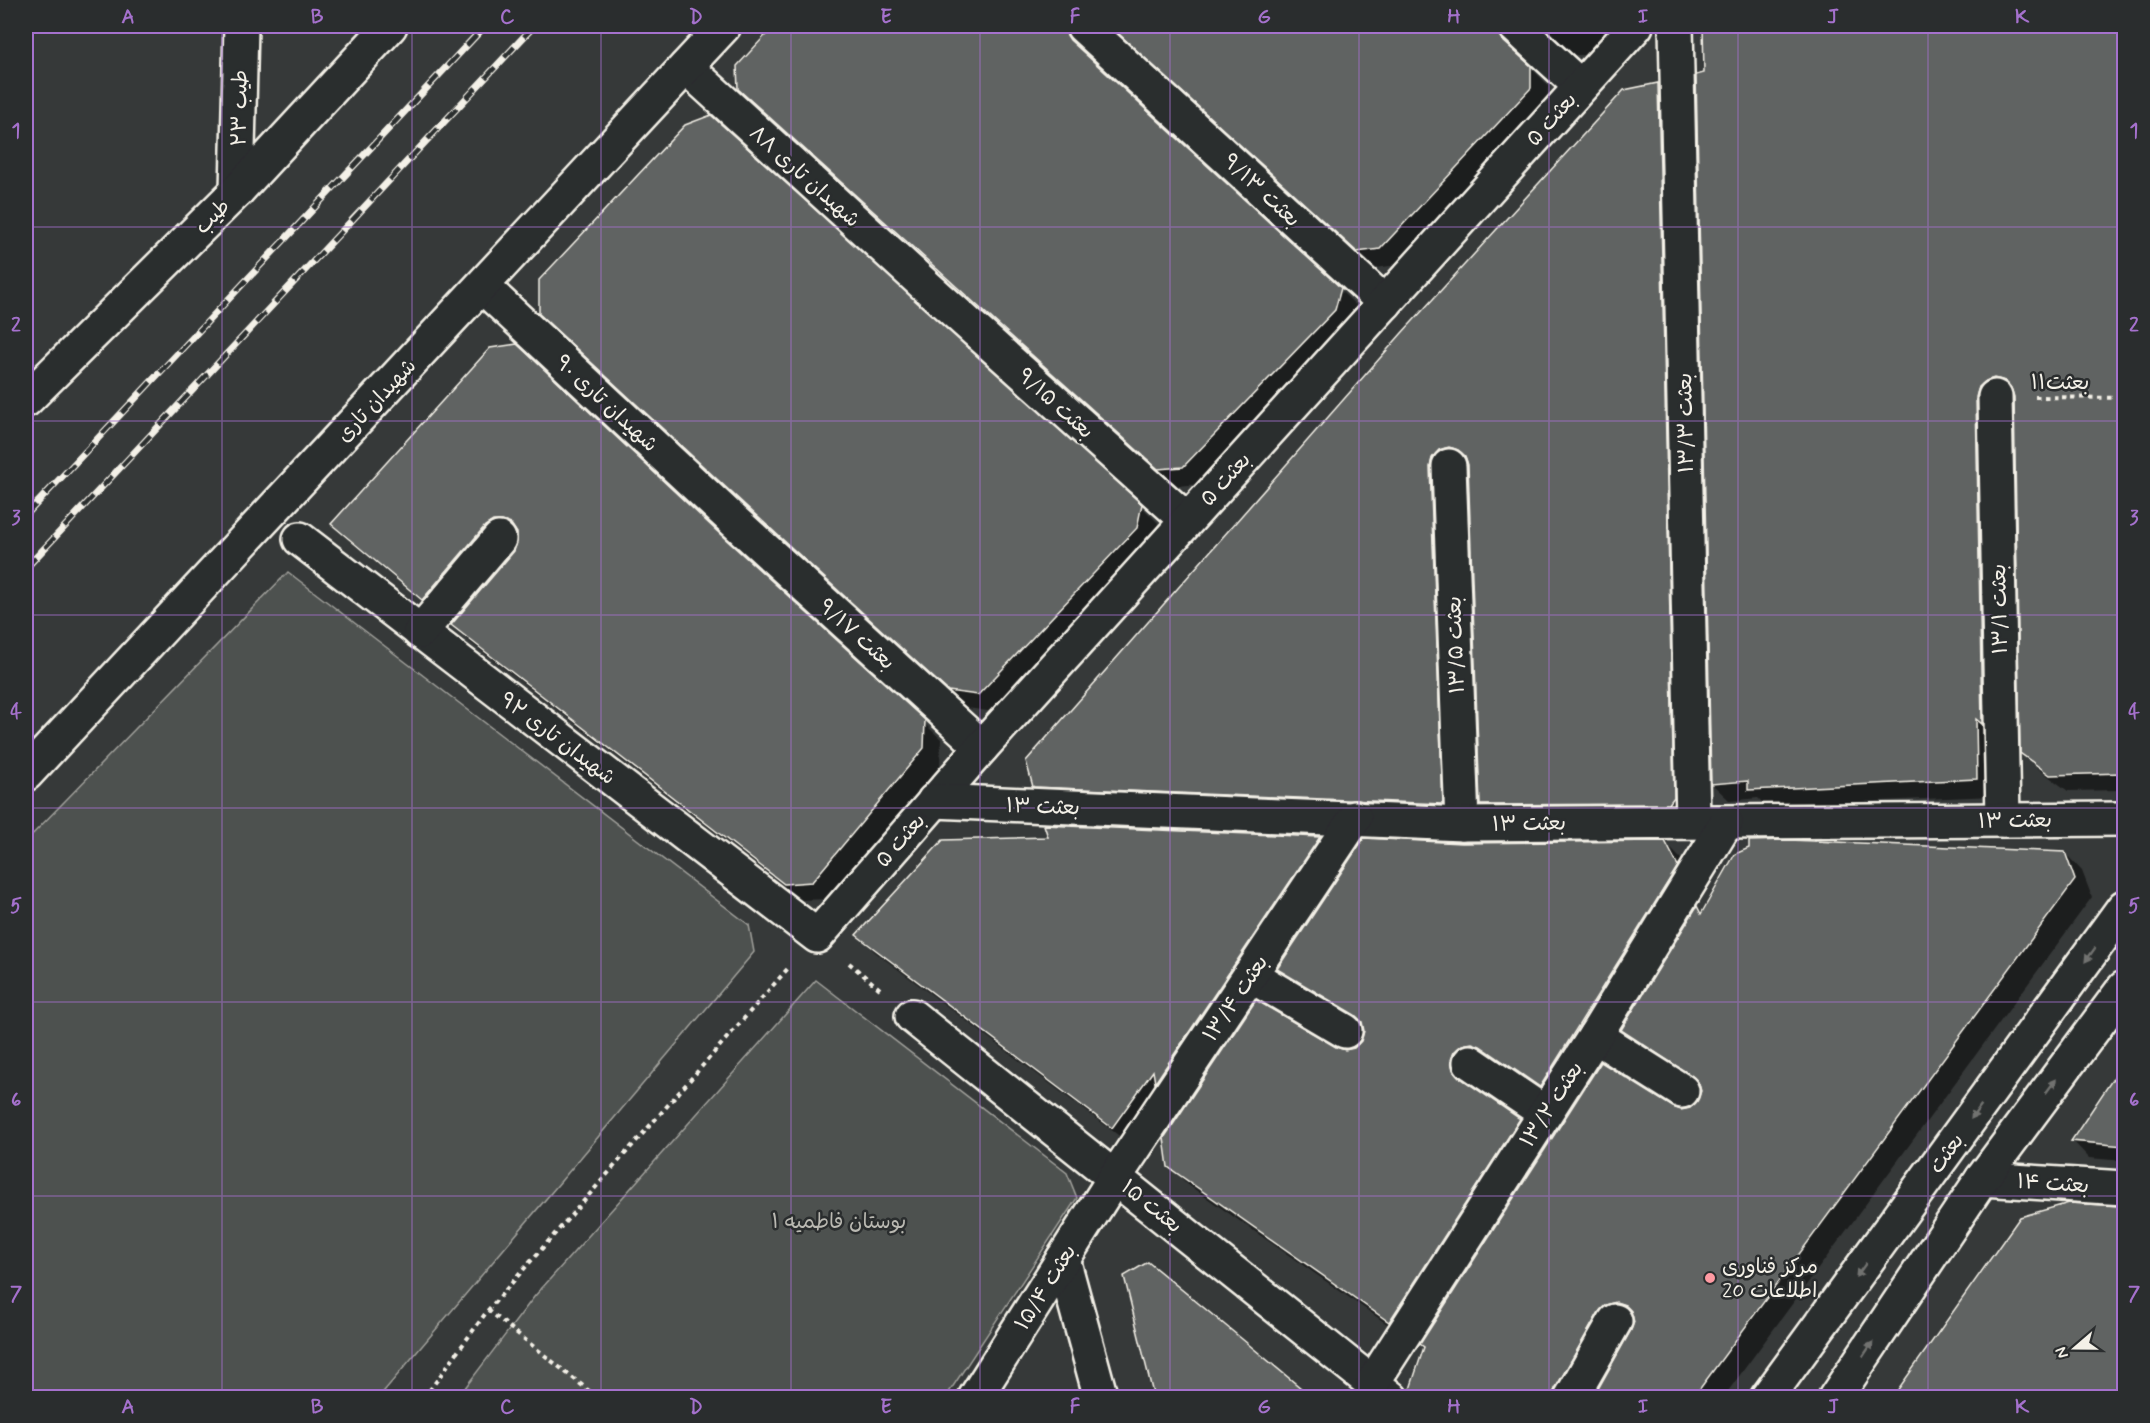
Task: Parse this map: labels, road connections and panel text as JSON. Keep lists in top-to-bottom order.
{
  "streets": {
    "street": [
      "طیب ۲۳",
      "بعثت ۵",
      "شهیدان تاری ۸۸",
      "بعثت ۹/۱۳",
      "طیب",
      "شهیدان تاری",
      "شهیدان تاری ۹۰",
      "بعثت ۹/۱۵",
      "بعثت ۱۳/۳",
      "بعثت ۱۳/۱",
      "بعثت ۹/۱۷",
      "بعثت ۱۳/۵",
      "شهیدان تاری ۹۲",
      "بعثت ۱۳",
      "بعثت ۱۳/۴",
      "بعثت ۱۳/۲",
      "بعثت",
      "بعثت ۱۴",
      "بعثت ۱۵",
      "بعثت ۱۵/۴"
    ],
    "path": ["بعثت۱۱"]
  },
  "crossings": [
    ["طیب ۲۳", "طیب"],
    ["بعثت ۵", "بعثت ۹/۱۳"],
    ["بعثت ۵", "بعثت ۹/۱۵"],
    ["بعثت ۵", "بعثت ۹/۱۷"],
    ["بعثت ۵", "شهیدان تاری ۹۲"],
    ["بعثت ۵", "بعثت ۱۳"],
    ["شهیدان تاری ۸۸", "شهیدان تاری"],
    ["شهیدان تاری ۸۸", "بعثت ۹/۱۵"],
    ["بعثت۱۱", "بعثت ۱۳/۱"],
    ["شهیدان تاری", "شهیدان تاری ۹۰"],
    ["شهیدان تاری ۹۰", "بعثت ۹/۱۷"],
    ["بعثت ۱۳/۳", "بعثت ۱۳"],
    ["بعثت ۱۳/۱", "بعثت ۱۳"],
    ["بعثت ۱۳/۵", "بعثت ۱۳"],
    ["بعثت ۱۳", "بعثت ۱۳/۴"],
    ["بعثت ۱۳", "بعثت ۱۳/۲"],
    ["بعثت ۱۳/۴", "بعثت ۱۵"],
    ["بعثت ۱۳/۴", "بعثت ۱۵/۴"],
    ["بعثت ۱۳/۲", "بعثت ۱۵"],
    ["بعثت ۱۵", "بعثت ۱۵/۴"]
  ],
  "parks": ["بوستان فاطمیه ۱"],
  "places": ["مرکز فناوری اطلاعات 20"],
  "north": "left",
  "grid": {
    "columns": [
      "A",
      "B",
      "C",
      "D",
      "E",
      "F",
      "G",
      "H",
      "I",
      "J",
      "K"
    ],
    "rows": [
      "1",
      "2",
      "3",
      "4",
      "5",
      "6",
      "7"
    ]
  }
}
